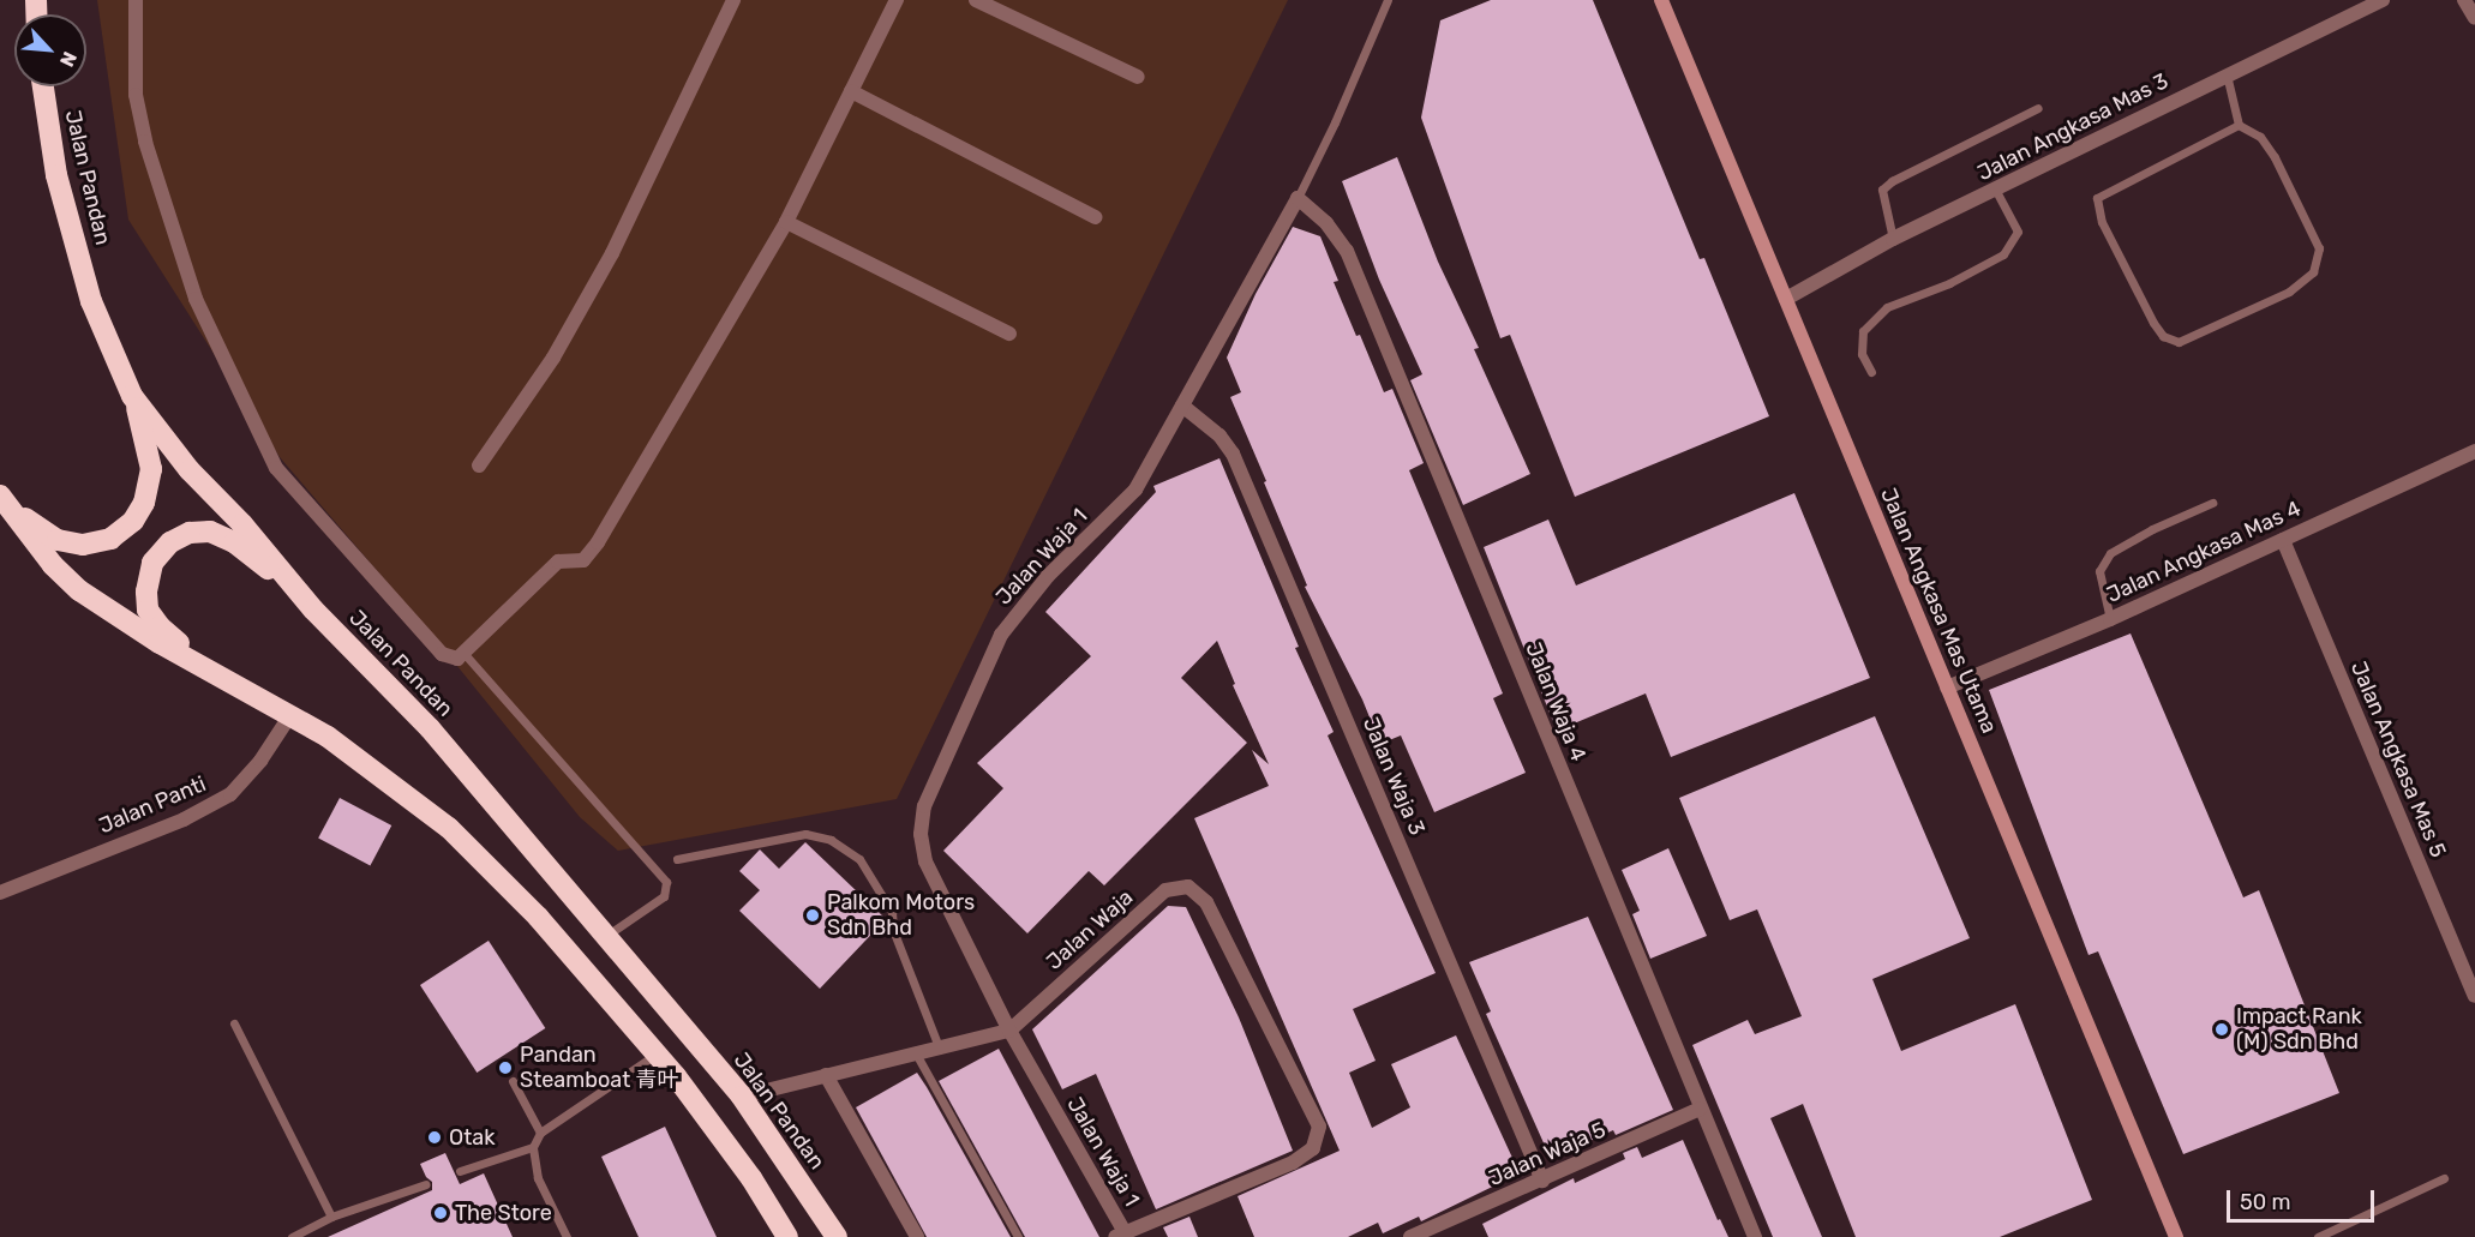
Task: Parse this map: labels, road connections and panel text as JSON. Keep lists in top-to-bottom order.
{
  "streets": {
    "highway": ["Jalan Pandan"],
    "street": [
      "Jalan Angkasa Mas 3",
      "Jalan Angkasa Mas 4",
      "Jalan Waja 1",
      "Jalan Angkasa Mas Utama",
      "Jalan Waja 4",
      "Jalan Angkasa Mas 5",
      "Jalan Waja 3",
      "Jalan Panti",
      "Jalan Waja",
      "Jalan Waja 5"
    ]
  },
  "crossings": [
    ["Jalan Angkasa Mas 3", "Jalan Angkasa Mas Utama"],
    ["Jalan Pandan", "Jalan Waja"],
    ["Jalan Angkasa Mas 4", "Jalan Angkasa Mas Utama"],
    ["Jalan Angkasa Mas 4", "Jalan Angkasa Mas 5"],
    ["Jalan Waja 1", "Jalan Waja 4"],
    ["Jalan Waja 1", "Jalan Waja 3"],
    ["Jalan Waja 1", "Jalan Waja"],
    ["Jalan Waja 4", "Jalan Waja 5"],
    ["Jalan Waja 3", "Jalan Waja 5"]
  ],
  "places": [
    "Palkom Motors Sdn Bhd",
    "Impact Rank (M) Sdn Bhd",
    "Pandan Steamboat 青叶",
    "Otak",
    "The Store"
  ],
  "scale_bar": "50 m",
  "north": "bottom right"
}
